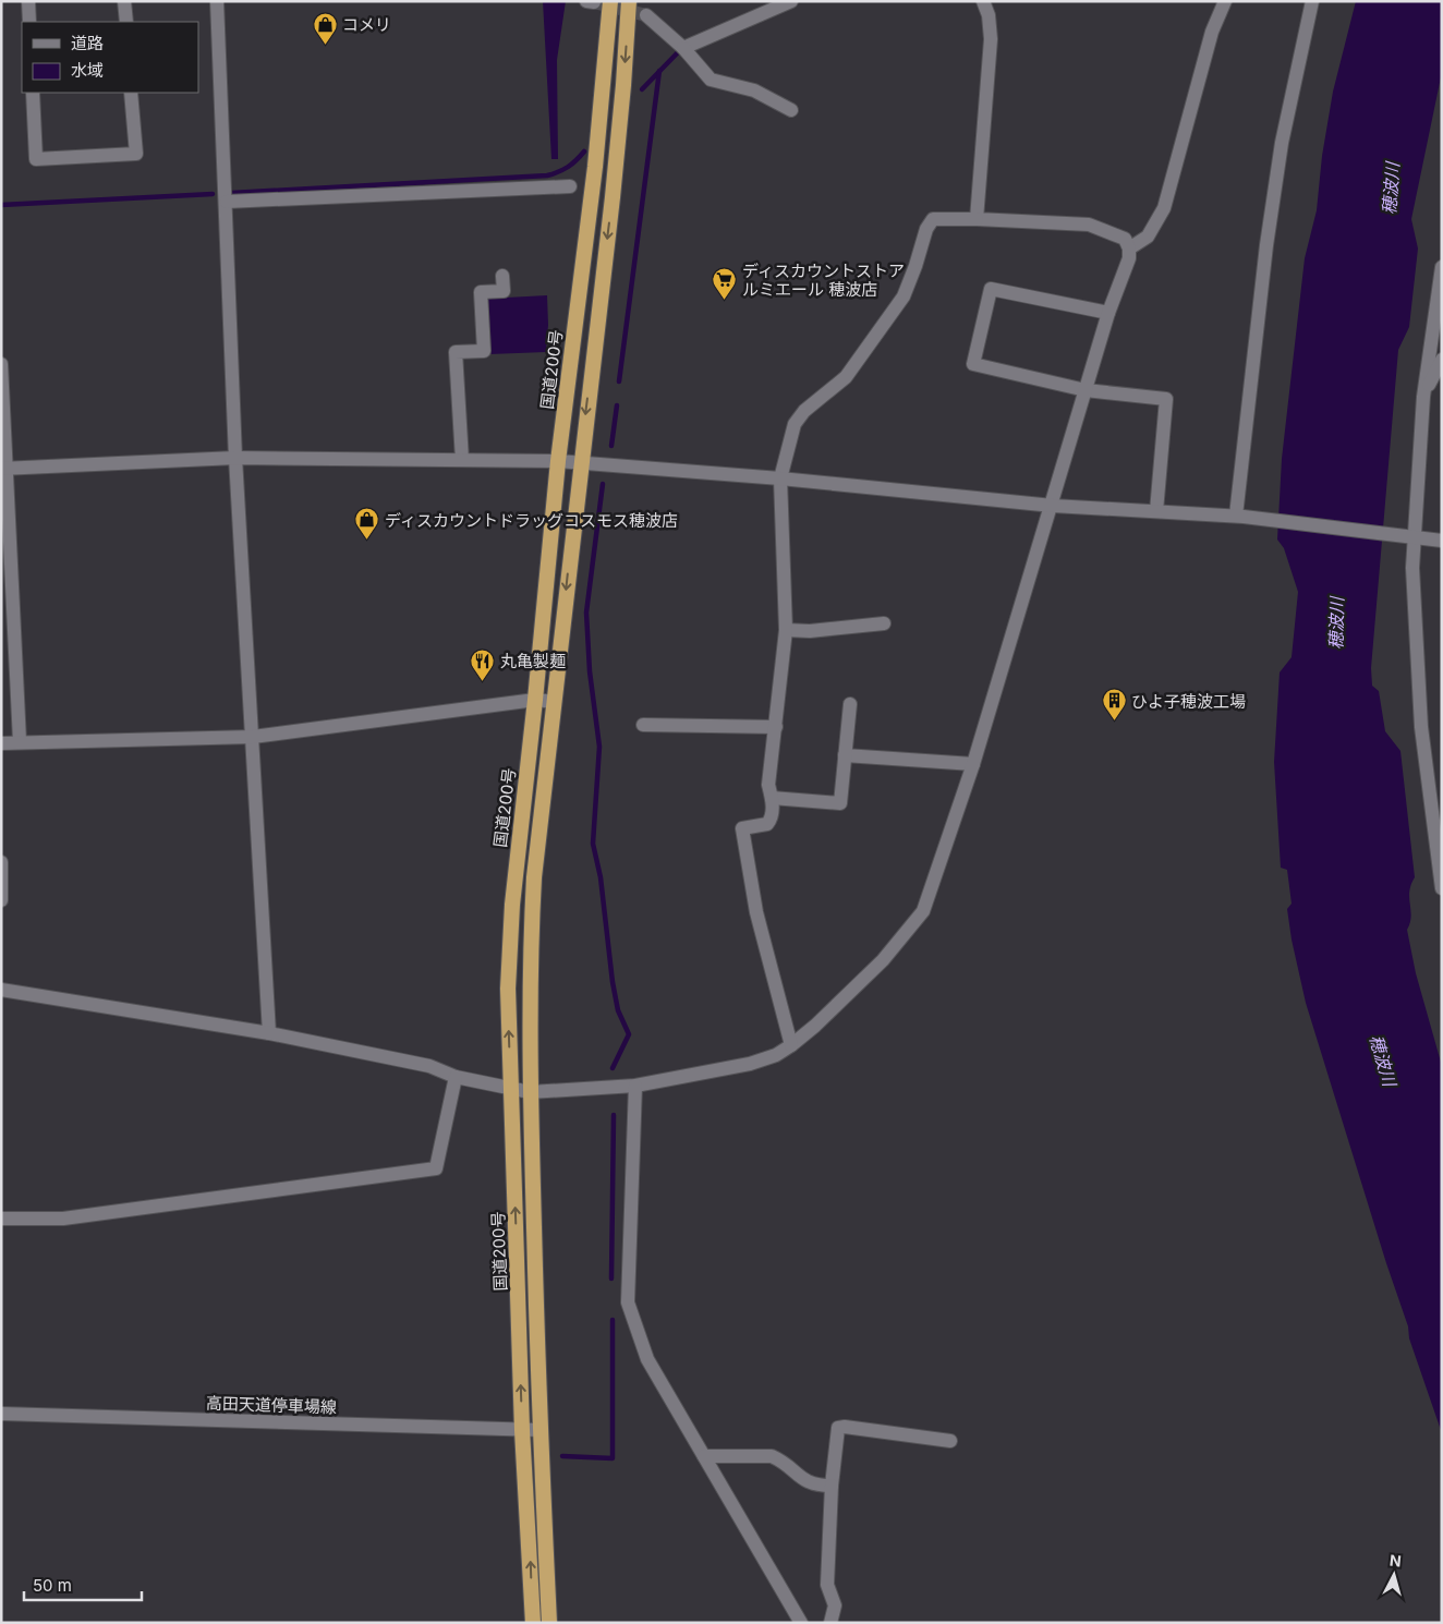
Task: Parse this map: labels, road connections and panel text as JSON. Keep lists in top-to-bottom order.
{
  "streets": {
    "highway": ["国道200号"],
    "street": ["高田天道停車場線"]
  },
  "crossings": [
    ["国道200号", "高田天道停車場線"]
  ],
  "water": ["穂波川"],
  "places": {
    "shop": ["コメリ", "ディスカウントドラッグコスモス穂波店"],
    "supermarket": ["ディスカウントストア ルミエール 穂波店"],
    "restaurant": ["丸亀製麺"],
    "building": ["ひよ子穂波工場"]
  },
  "legend": ["道路", "水域"],
  "scale_bar": "50 m",
  "north": "top"
}
